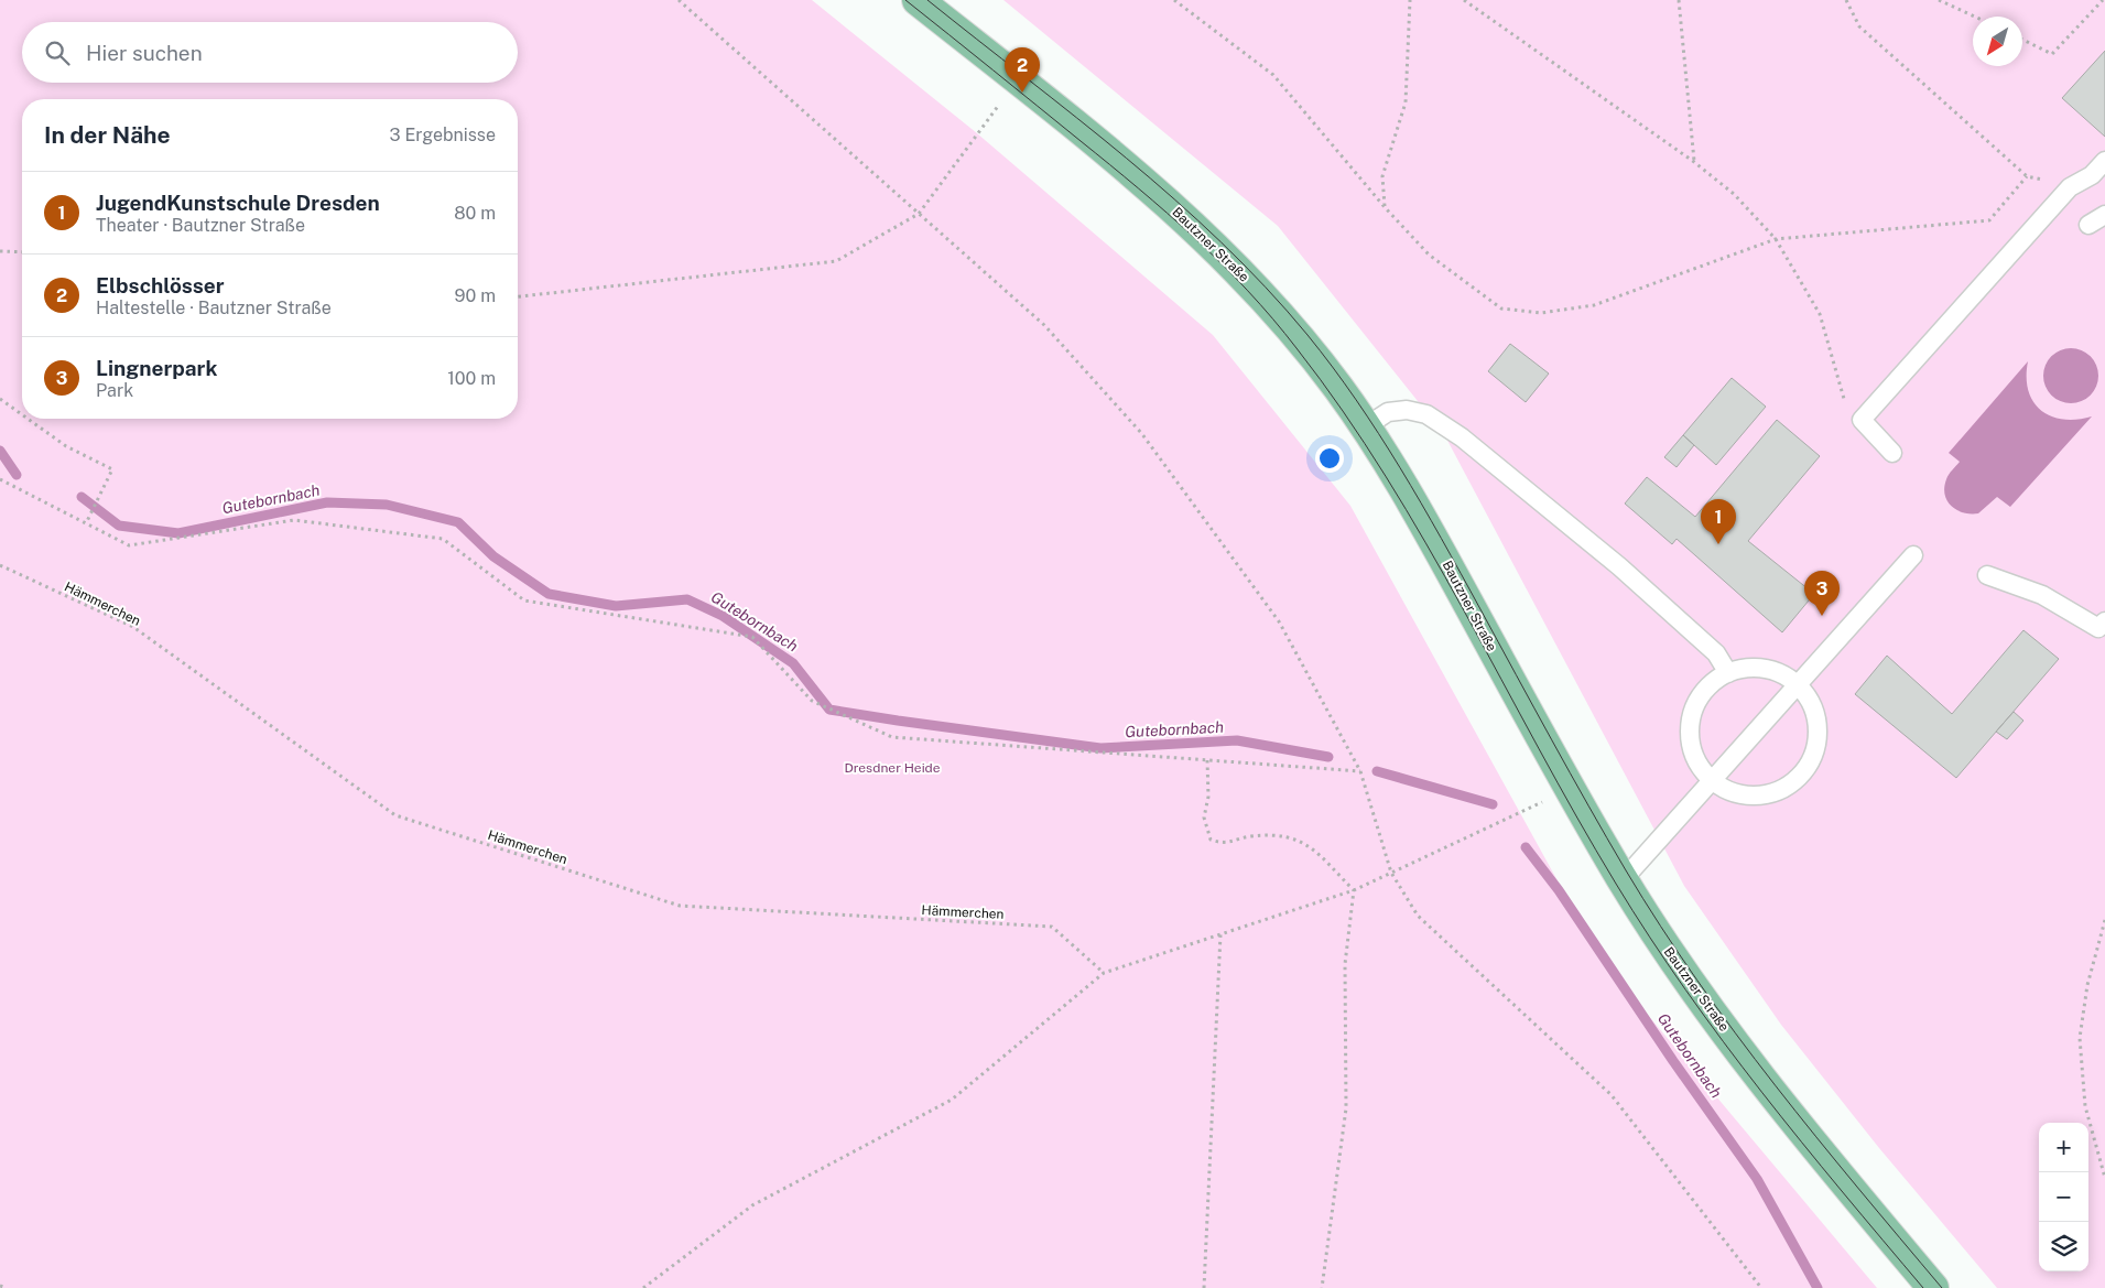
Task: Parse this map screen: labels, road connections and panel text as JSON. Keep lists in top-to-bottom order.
{
  "streets": {
    "main road": ["Bautzner Straße"],
    "path": ["Hämmerchen"]
  },
  "water": ["Gutebornbach"],
  "parks": ["Dresdner Heide"],
  "north": "bottom left",
  "page": {
    "search": "Hier suchen",
    "pins": ["2", "1", "3"],
    "heading": ["In der Nähe", "3 Ergebnisse"],
    "list": [
      {
        "mark": "1",
        "name": "JugendKunstschule Dresden",
        "note": "Theater · Bautzner Straße",
        "value": "80 m"
      },
      {
        "mark": "2",
        "name": "Elbschlösser",
        "note": "Haltestelle · Bautzner Straße",
        "value": "90 m"
      },
      {
        "mark": "3",
        "name": "Lingnerpark",
        "note": "Park",
        "value": "100 m"
      }
    ],
    "map_buttons": ["+", "−"]
  }
}
